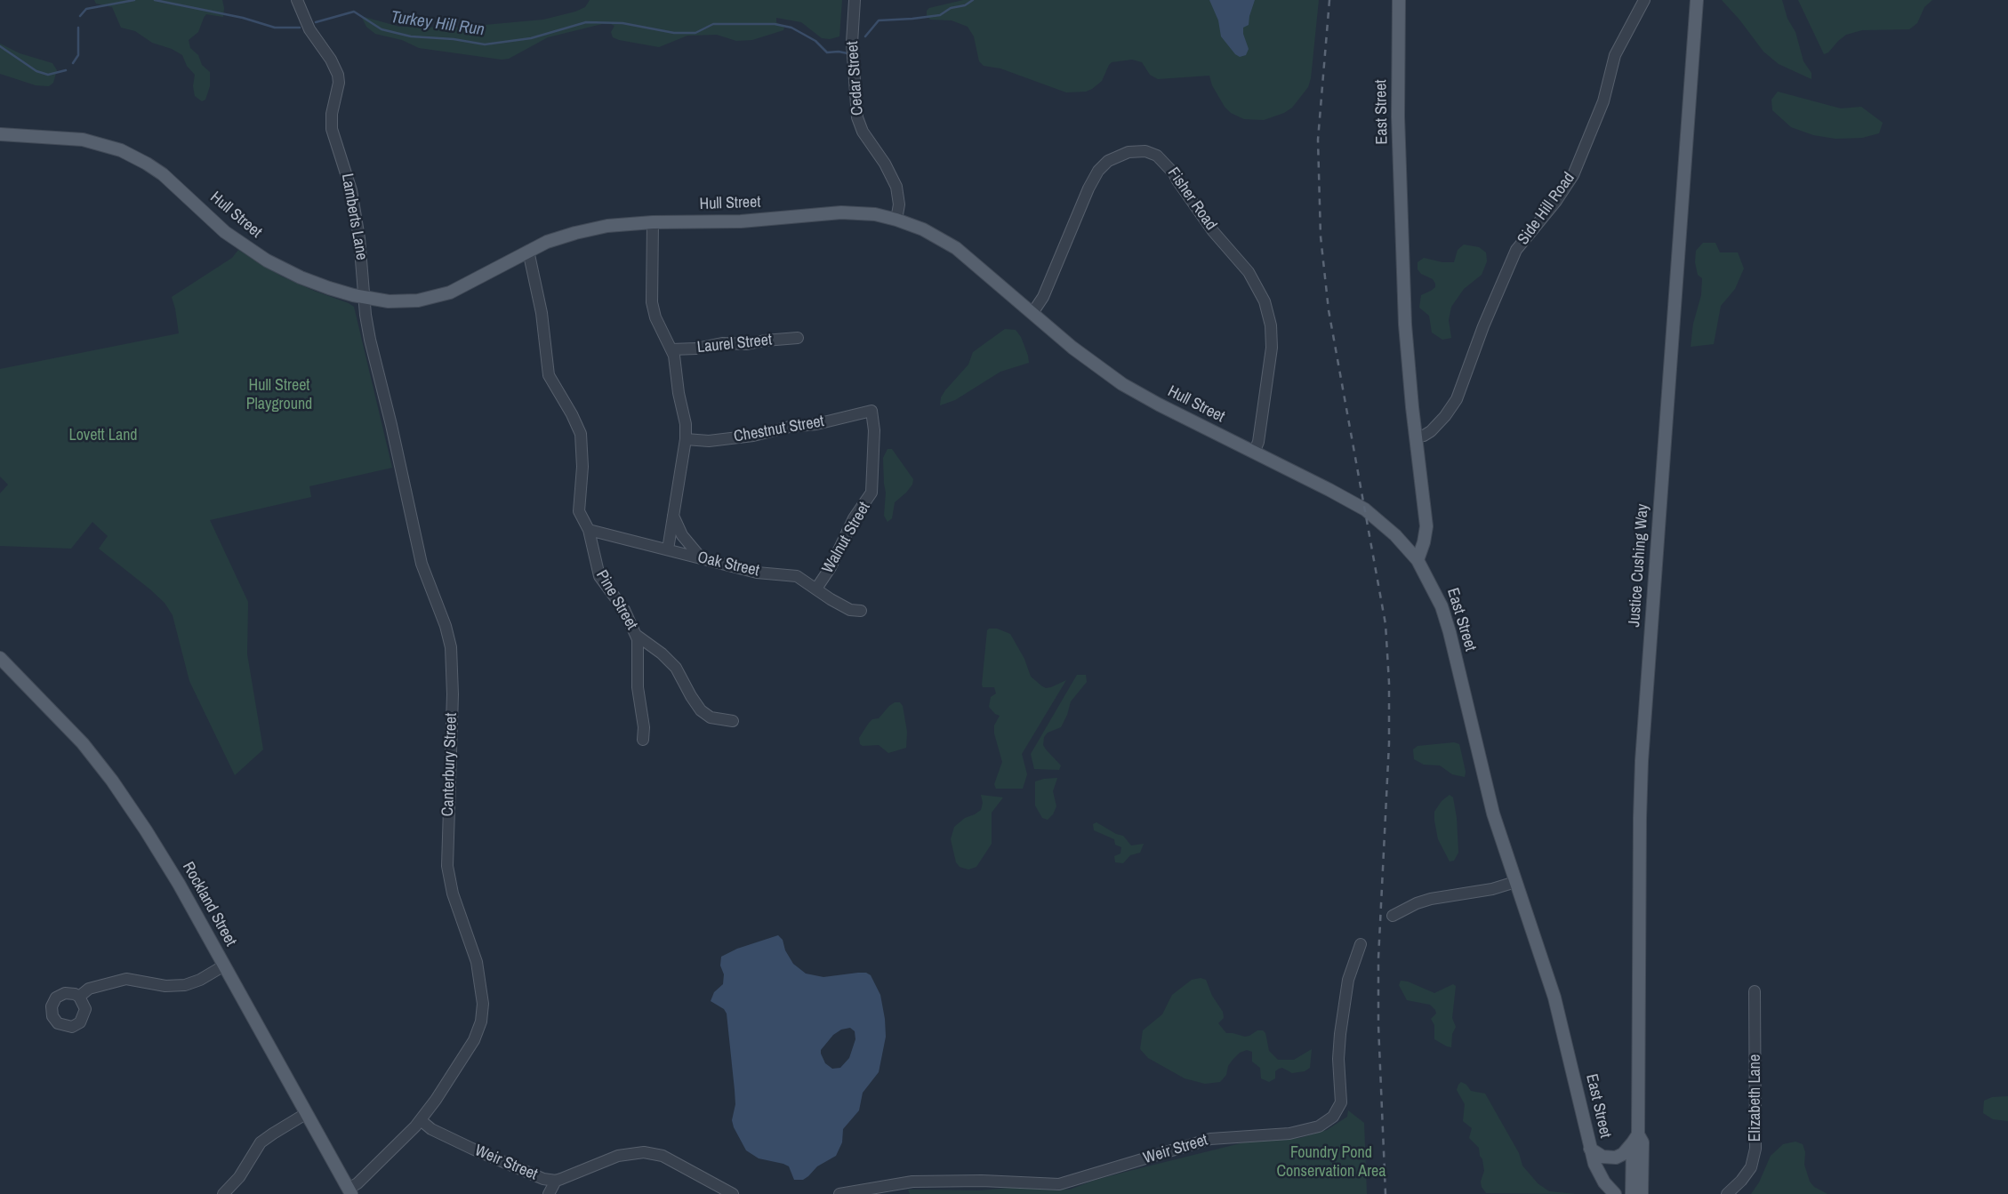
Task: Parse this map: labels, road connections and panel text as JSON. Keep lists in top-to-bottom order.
{
  "streets": {
    "main road": [
      "East Street",
      "Hull Street",
      "Justice Cushing Way",
      "Rockland Street"
    ],
    "street": [
      "Cedar Street",
      "Fisher Road",
      "Side Hill Road",
      "Lamberts Lane",
      "Laurel Street",
      "Chestnut Street",
      "Walnut Street",
      "Oak Street",
      "Pine Street",
      "Canterbury Street",
      "Elizabeth Lane",
      "Weir Street"
    ]
  },
  "crossings": [
    ["Cedar Street", "Hull Street"],
    ["East Street", "Hull Street"],
    ["East Street", "Side Hill Road"],
    ["Fisher Road", "Hull Street"],
    ["Hull Street", "Lamberts Lane"],
    ["Hull Street", "Pine Street"],
    ["Hull Street", "Canterbury Street"],
    ["Lamberts Lane", "Canterbury Street"],
    ["Chestnut Street", "Walnut Street"],
    ["Walnut Street", "Oak Street"],
    ["Oak Street", "Pine Street"],
    ["Canterbury Street", "Rockland Street"],
    ["Canterbury Street", "Weir Street"]
  ],
  "water": ["Turkey Hill Run"],
  "parks": ["Hull Street Playground", "Lovett Land", "Foundry Pond Conservation Area"]
}
